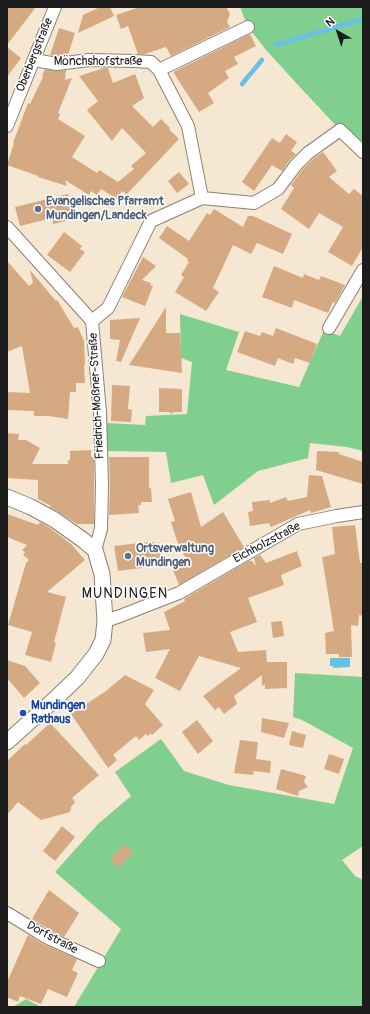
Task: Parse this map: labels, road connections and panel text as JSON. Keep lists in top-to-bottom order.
{
  "streets": {
    "street": [
      "Oberbergstraße",
      "Mönchshofstraße",
      "Friedrich-Mößner-Straße",
      "Eichholzstraße",
      "Dorfstraße"
    ]
  },
  "crossings": [
    ["Oberbergstraße", "Mönchshofstraße"]
  ],
  "districts": ["MUNDINGEN"],
  "places": ["Evangelisches Pfarramt Mundingen/Landeck", "Ortsverwaltung Mundingen", "Mundingen Rathaus"],
  "north": "top left"
}
